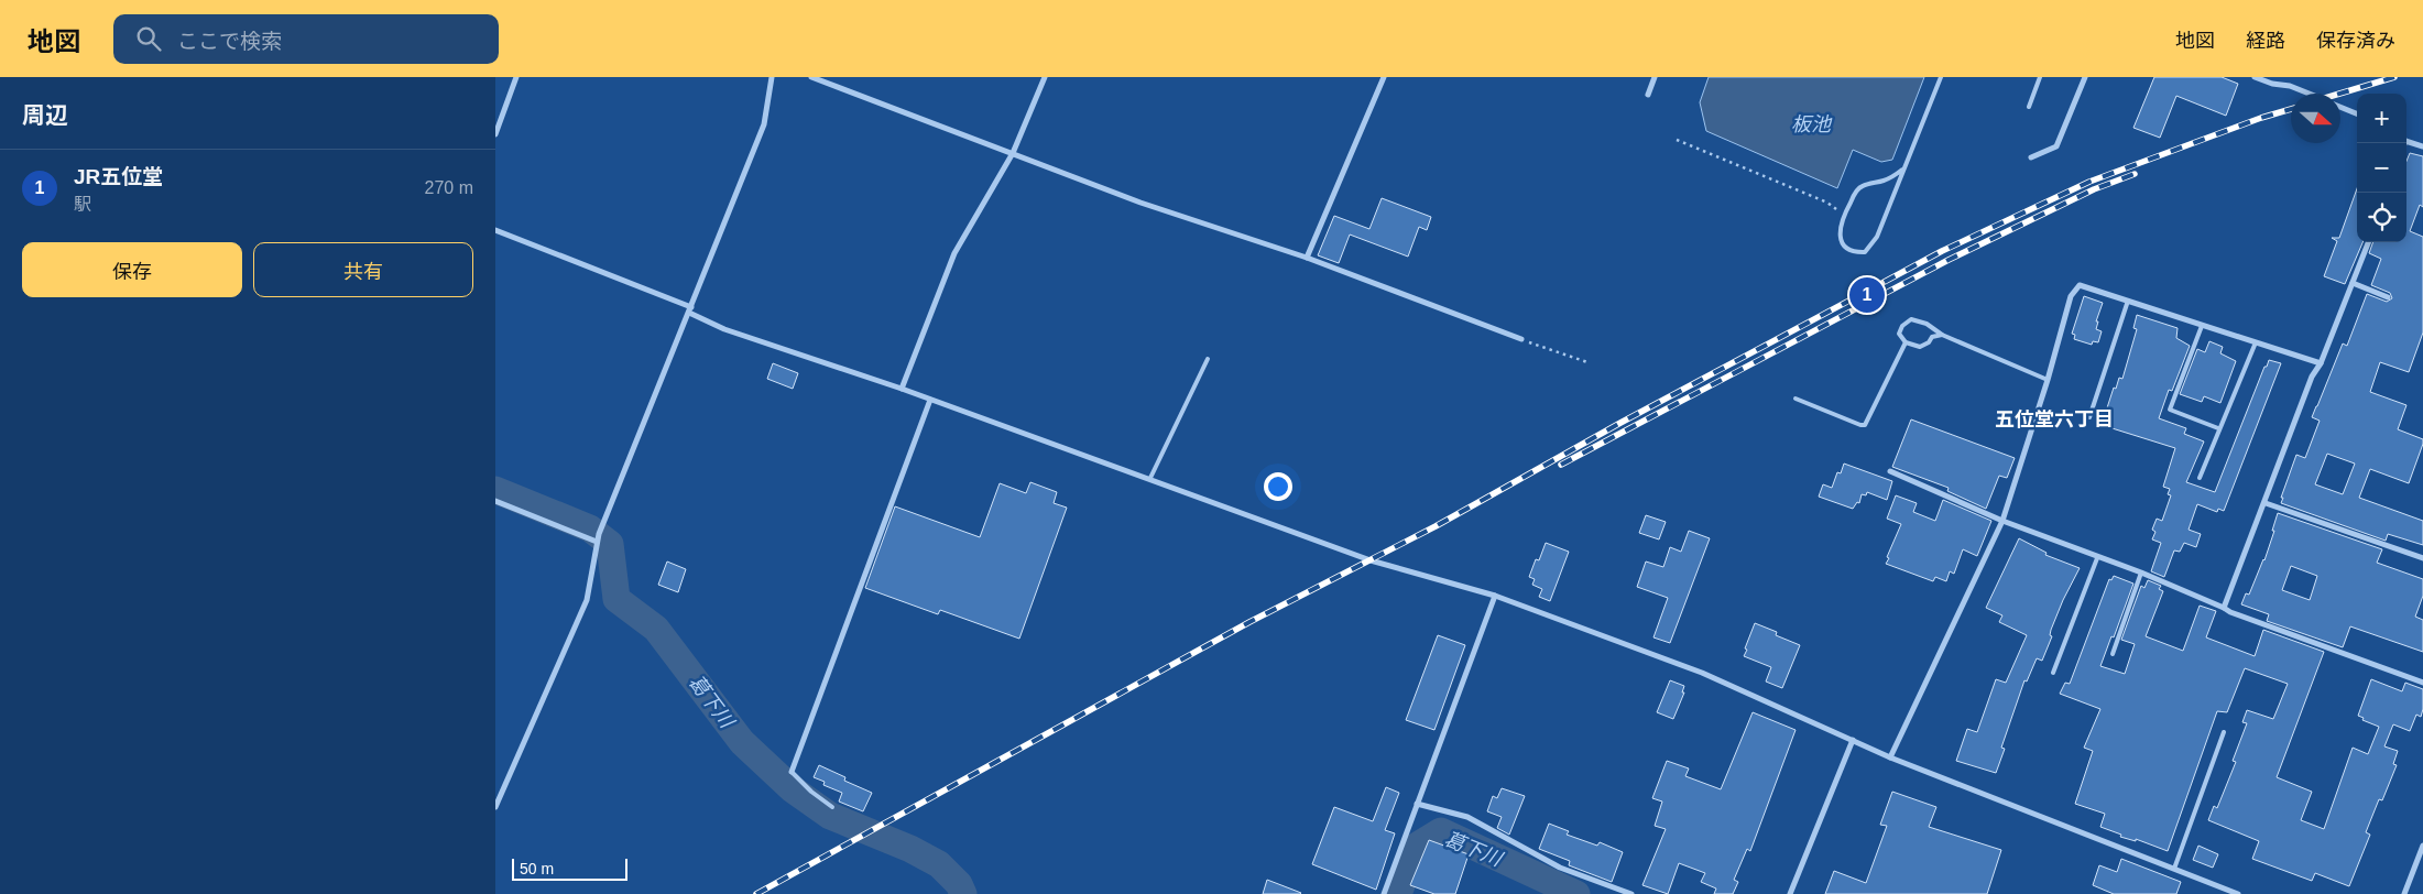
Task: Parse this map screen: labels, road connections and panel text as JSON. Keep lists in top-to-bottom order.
{
  "districts": ["五位堂六丁目"],
  "water": ["板池", "葛下川"],
  "scale_bar": "50 m",
  "north": "right",
  "page": {
    "header": "地図",
    "search": "ここで検索",
    "nav": ["地図", "経路", "保存済み"],
    "heading": "周辺",
    "map_buttons": ["+", "−"],
    "list": [
      {
        "mark": "1",
        "name": "JR五位堂",
        "note": "駅",
        "value": "270 m"
      }
    ],
    "buttons": ["保存", "共有"],
    "pins": "1",
    "scale": "50 m"
  }
}
